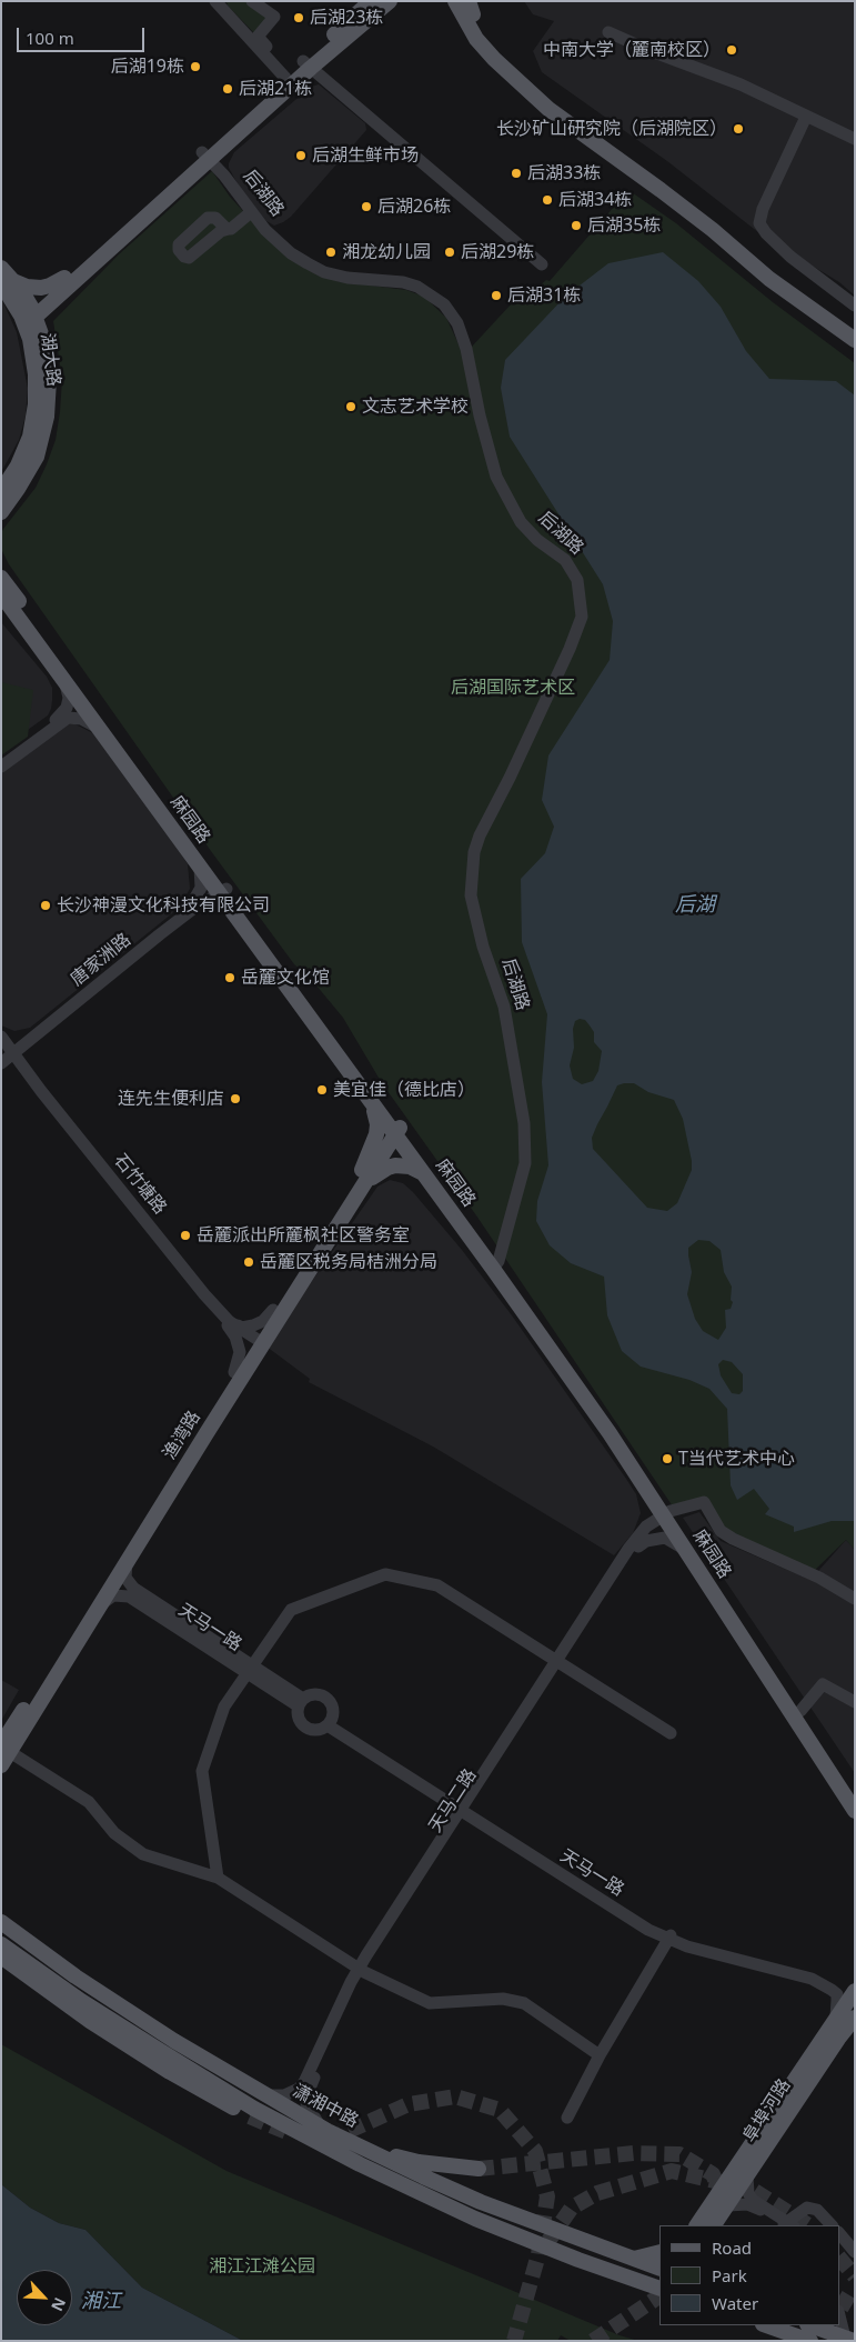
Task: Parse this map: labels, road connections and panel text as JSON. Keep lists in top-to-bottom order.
{
  "streets": {
    "main road": [
      "湖大路",
      "麻园路",
      "渔湾路",
      "潇湘中路",
      "阜埠河路"
    ],
    "street": [
      "后湖路",
      "唐家洲路",
      "石竹塘路",
      "天马一路",
      "天马二路"
    ]
  },
  "crossings": [
    ["后湖路", "麻园路"],
    ["麻园路", "唐家洲路"],
    ["麻园路", "渔湾路"],
    ["唐家洲路", "石竹塘路"],
    ["石竹塘路", "渔湾路"],
    ["渔湾路", "天马一路"],
    ["天马一路", "天马二路"],
    ["天马二路", "潇湘中路"]
  ],
  "water": ["后湖", "湘江"],
  "parks": ["后湖国际艺术区", "湘江江滩公园"],
  "places": [
    "后湖23栋",
    "中南大学（麓南校区）",
    "后湖19栋",
    "后湖21栋",
    "长沙矿山研究院（后湖院区）",
    "后湖生鲜市场",
    "后湖33栋",
    "后湖34栋",
    "后湖26栋",
    "后湖35栋",
    "湘龙幼儿园",
    "后湖29栋",
    "后湖31栋",
    "文志艺术学校",
    "长沙神漫文化科技有限公司",
    "岳麓文化馆",
    "美宜佳（德比店）",
    "连先生便利店",
    "岳麓派出所麓枫社区警务室",
    "岳麓区税务局桔洲分局",
    "T当代艺术中心"
  ],
  "legend": ["Road", "Park", "Water"],
  "scale_bar": "100 m",
  "north": "bottom right"
}
